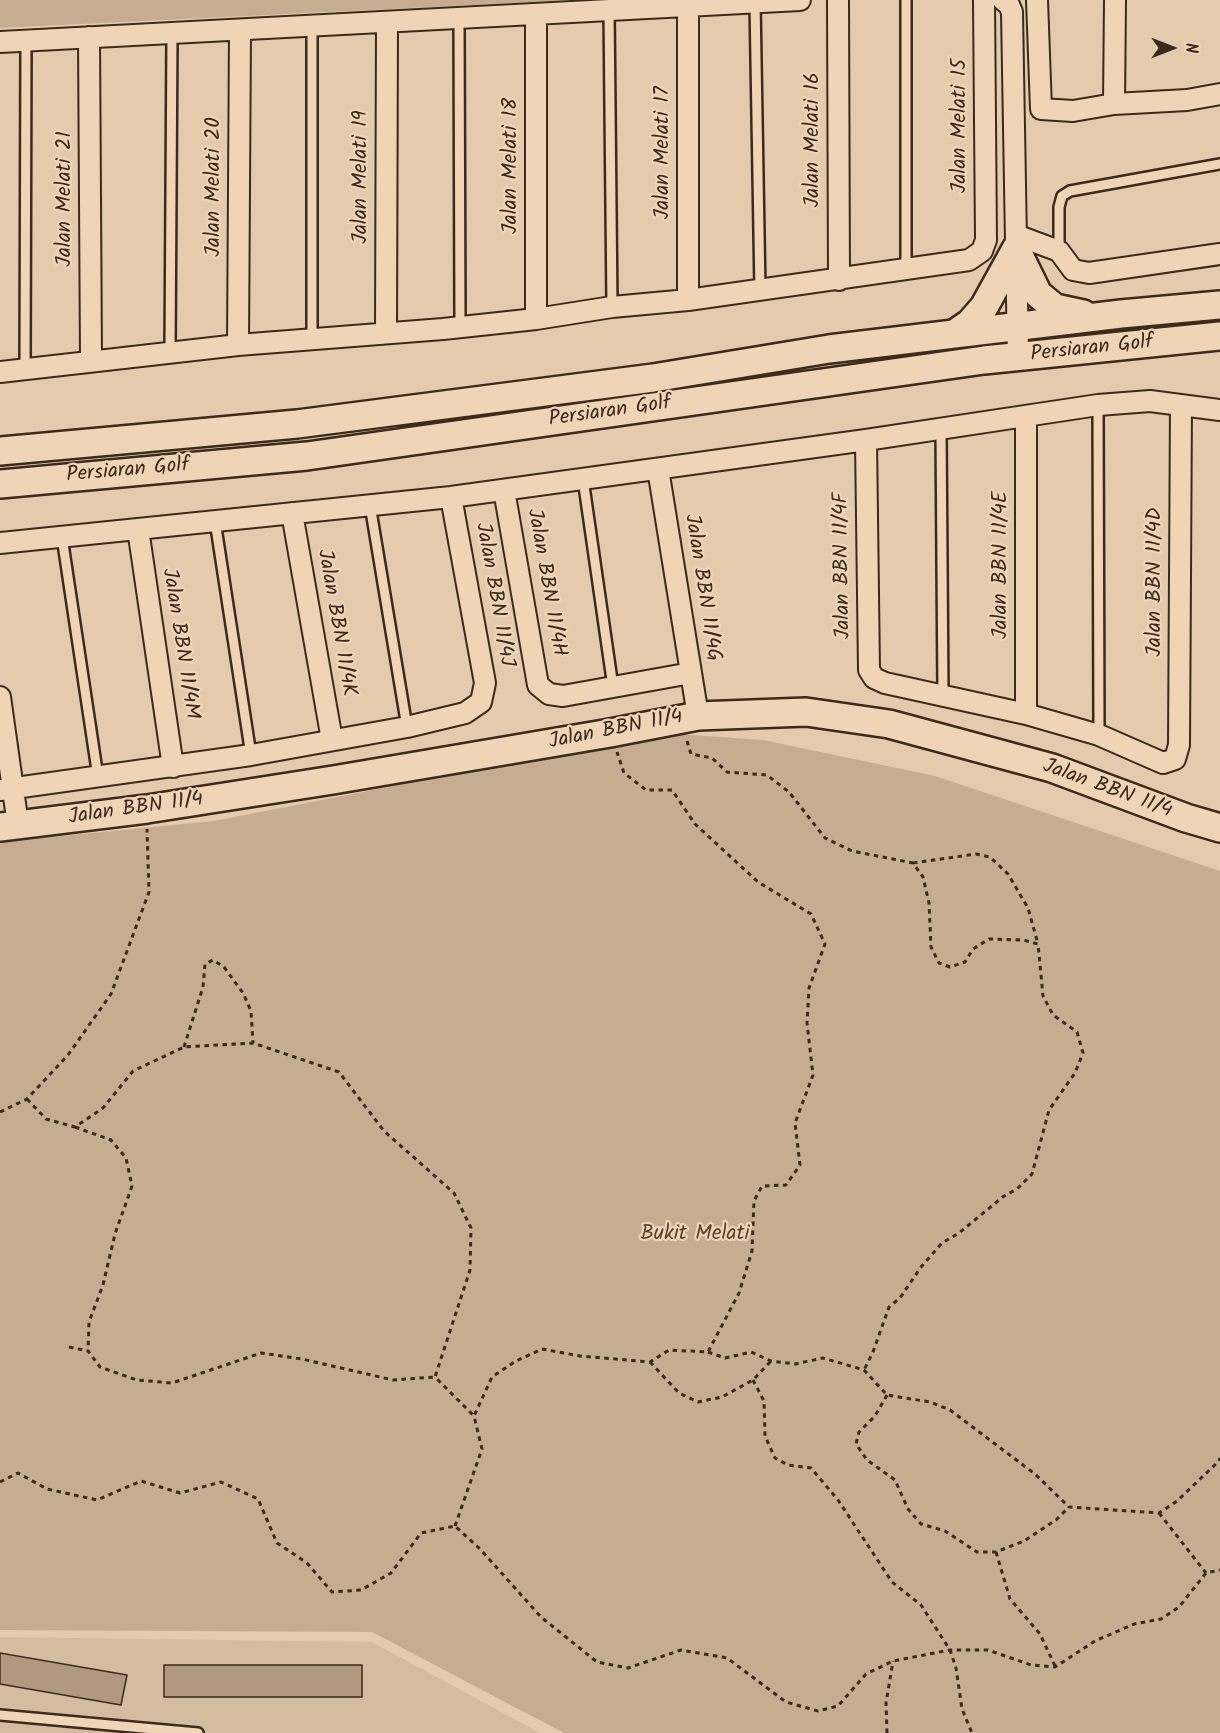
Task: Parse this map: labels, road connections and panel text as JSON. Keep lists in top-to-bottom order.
{
  "streets": {
    "street": [
      "Jalan Melati 15",
      "Jalan Melati 16",
      "Jalan Melati 17",
      "Jalan Melati 18",
      "Jalan Melati 19",
      "Jalan Melati 20",
      "Jalan Melati 21",
      "Persiaran Golf",
      "Jalan BBN 11/4E",
      "Jalan BBN 11/4F",
      "Jalan BBN 11/4D",
      "Jalan BBN 11/4H",
      "Jalan BBN 11/4G",
      "Jalan BBN 11/4J",
      "Jalan BBN 11/4K",
      "Jalan BBN 11/4M",
      "Jalan BBN 11/4"
    ]
  },
  "crossings": [
    ["Jalan BBN 11/4G", "Jalan BBN 11/4"]
  ],
  "parks": ["Bukit Melati"],
  "north": "right"
}
